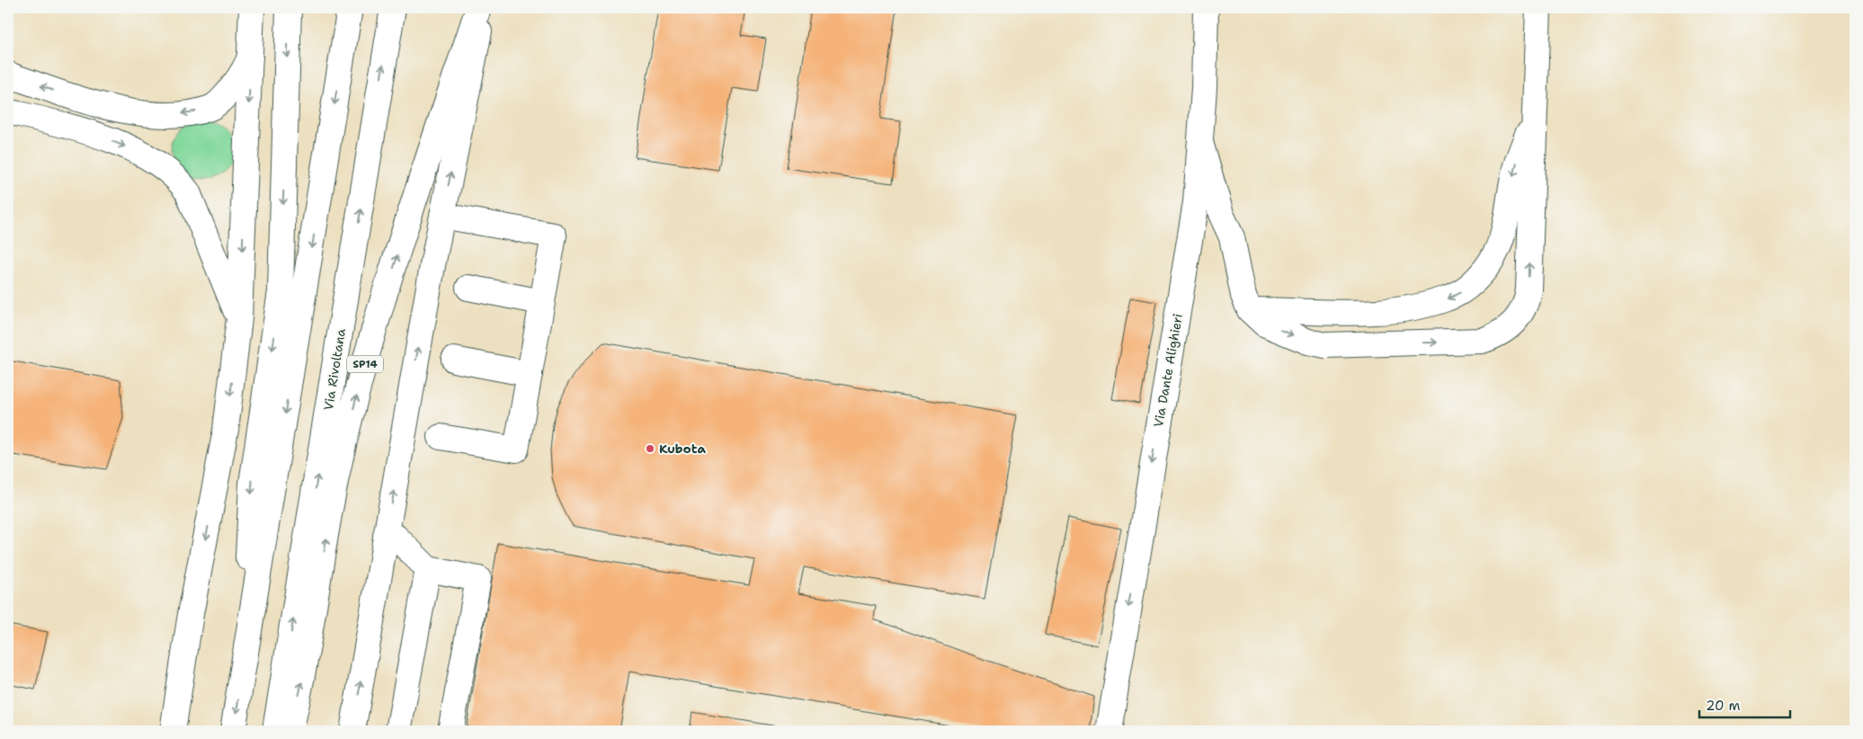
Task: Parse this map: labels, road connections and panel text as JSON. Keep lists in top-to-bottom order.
{
  "streets": {
    "main road": ["SP14", "Via Rivoltana", "Via Dante Alighieri"]
  },
  "one_way": ["Via Dante Alighieri"],
  "places": ["Kubota"],
  "scale_bar": "20 m"
}
